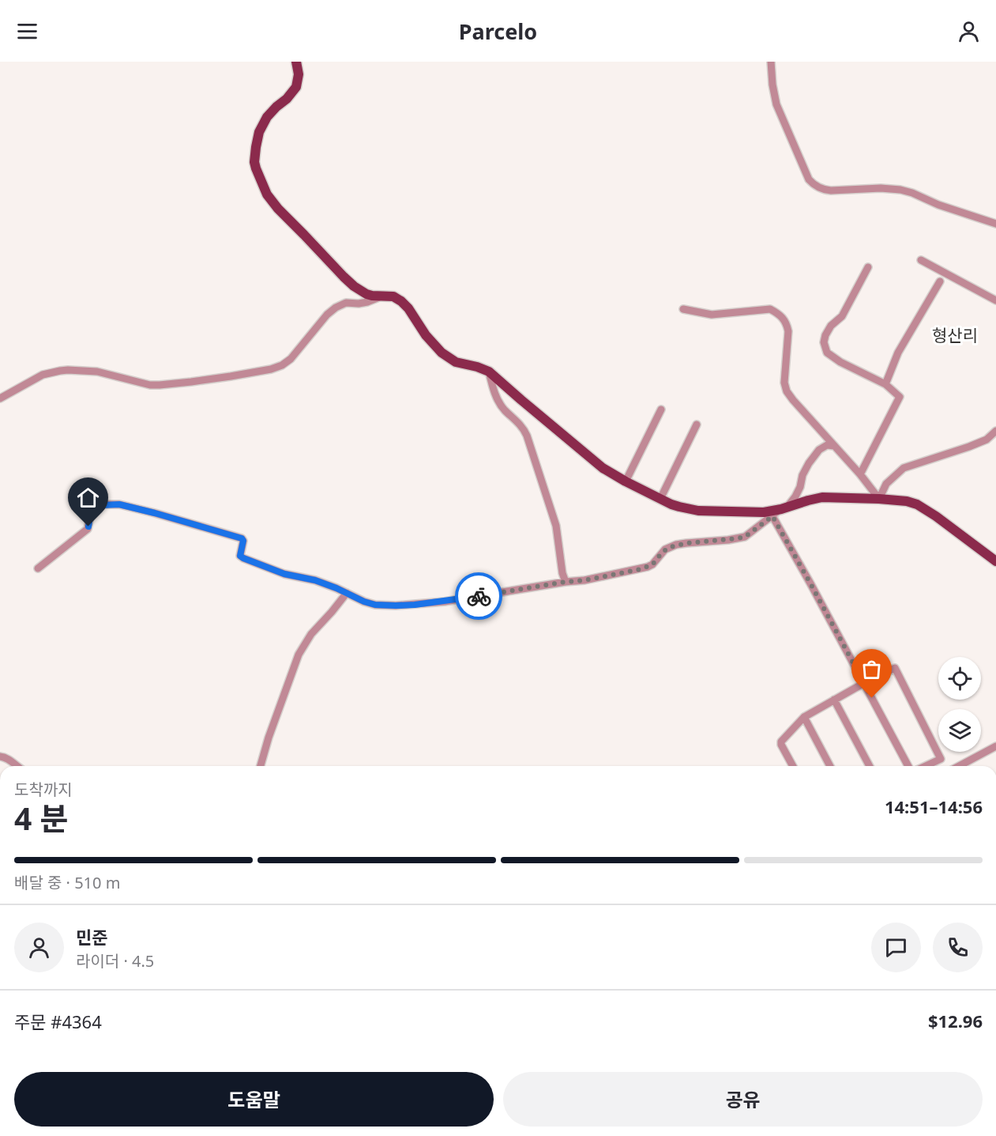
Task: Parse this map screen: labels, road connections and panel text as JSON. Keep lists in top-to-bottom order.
{
  "districts": ["형산리"],
  "page": {
    "header": "Parcelo",
    "heading": ["4 분", "도착까지", "14:51–14:56"],
    "panel": [
      "민준",
      "라이더 · 4.5",
      "주문 #4364",
      "$12.96"
    ],
    "bar": "배달 중 · 510 m",
    "buttons": ["도움말", "공유"]
  }
}
